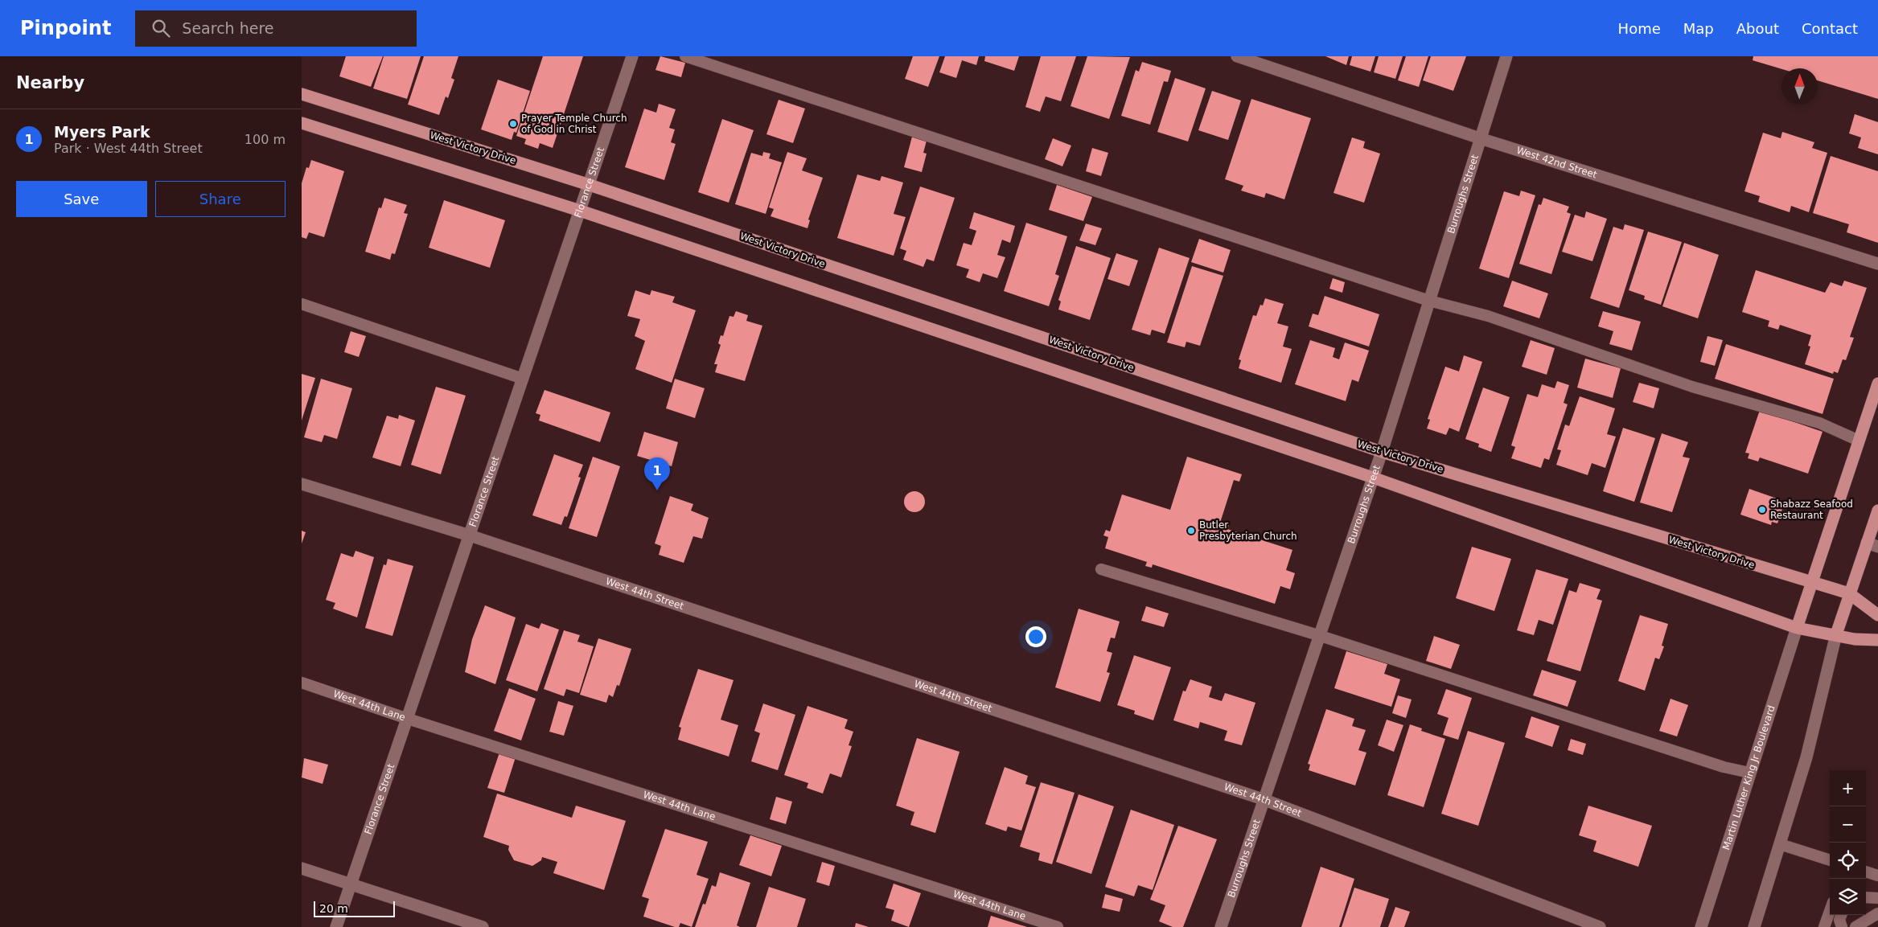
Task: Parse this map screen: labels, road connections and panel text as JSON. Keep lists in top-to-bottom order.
{
  "streets": {
    "main road": ["West Victory Drive"],
    "street": [
      "West 42nd Street",
      "Florance Street",
      "Burroughs Street",
      "West 44th Street",
      "Martin Luther King Jr Boulevard"
    ],
    "lane": ["West 44th Lane"]
  },
  "crossings": [
    ["West Victory Drive", "Florance Street"],
    ["West Victory Drive", "Burroughs Street"],
    ["West 42nd Street", "Burroughs Street"],
    ["Florance Street", "West 44th Street"],
    ["Florance Street", "West 44th Lane"],
    ["Burroughs Street", "West 44th Street"]
  ],
  "places": ["Prayer Temple Church of God in Christ", "Shabazz Seafood Restaurant", "Butler Presbyterian Church"],
  "scale_bar": "20 m",
  "north": "top",
  "page": {
    "header": "Pinpoint",
    "search": "Search here",
    "nav": [
      "Home",
      "Map",
      "About",
      "Contact"
    ],
    "heading": "Nearby",
    "list": [
      {
        "mark": "1",
        "name": "Myers Park",
        "note": "Park · West 44th Street",
        "value": "100 m"
      }
    ],
    "buttons": ["Save", "Share"],
    "pins": "1",
    "map_buttons": ["+", "−"],
    "scale": "20 m"
  }
}
